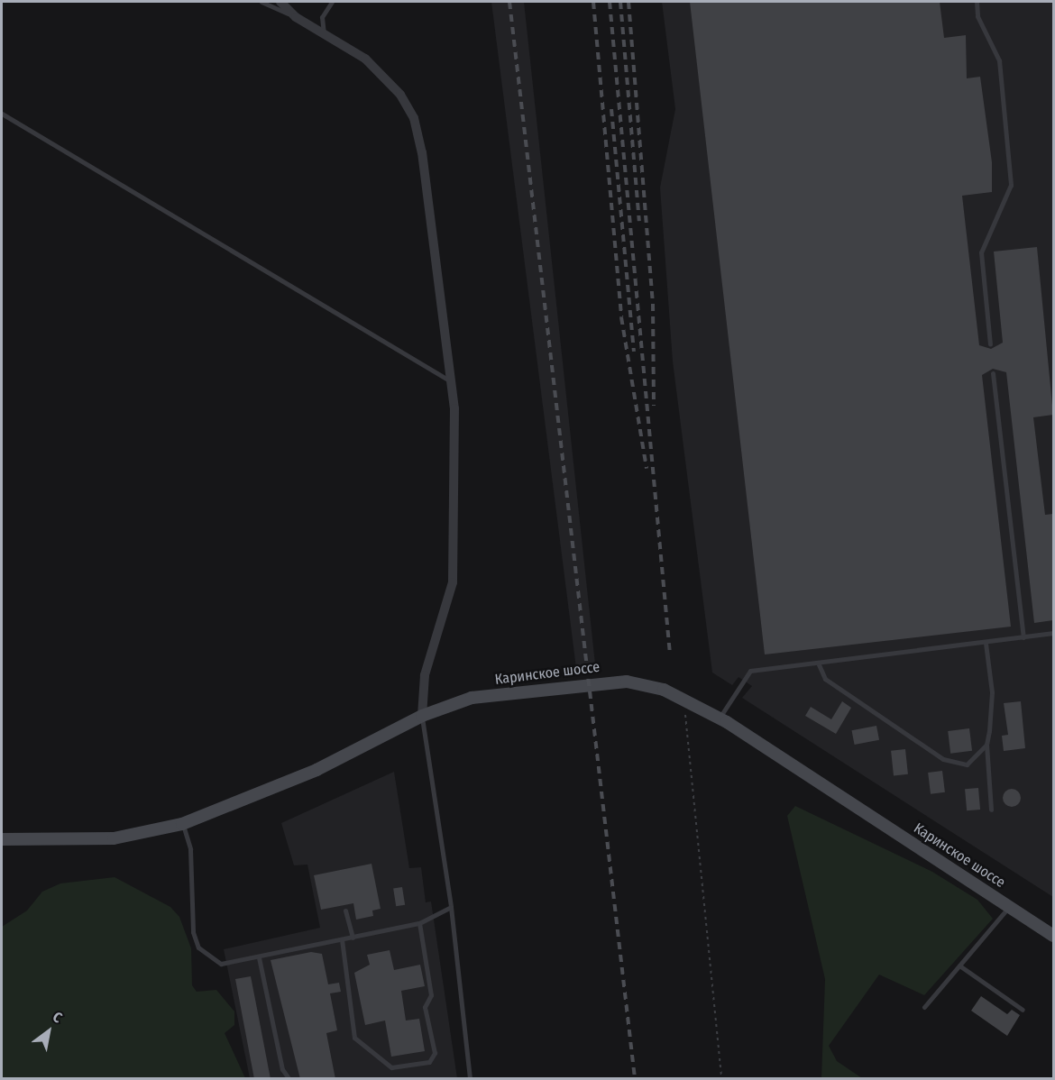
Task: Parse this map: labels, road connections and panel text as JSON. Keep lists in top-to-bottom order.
{
  "streets": {
    "street": ["Каринское шоссе"]
  },
  "north": "top right"
}
